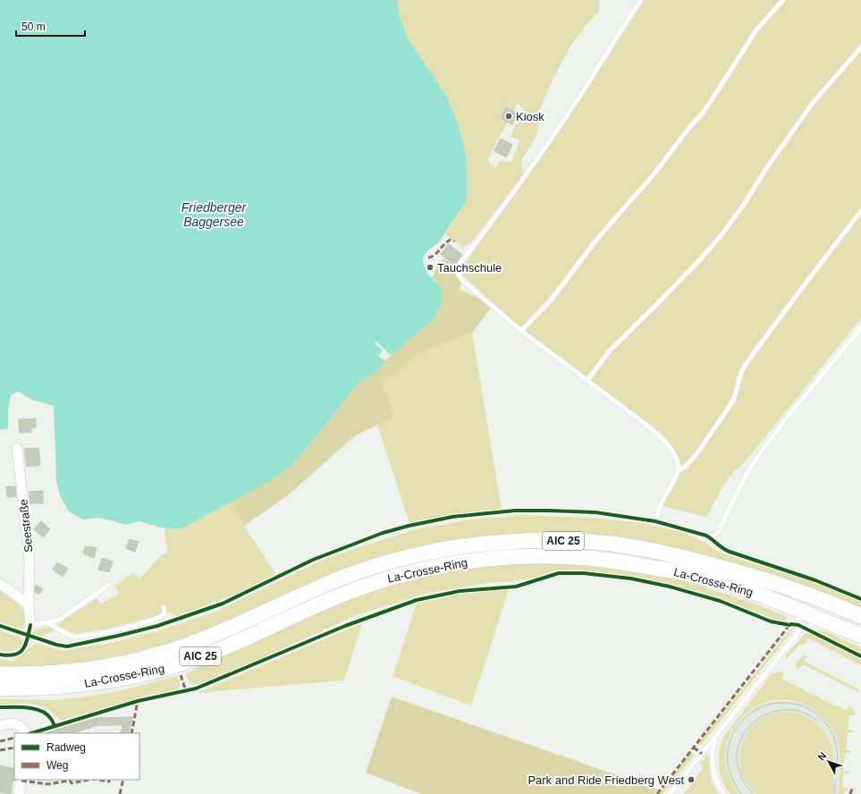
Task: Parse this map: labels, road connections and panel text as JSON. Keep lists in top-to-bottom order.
{
  "streets": {
    "main road": ["AIC 25", "La-Crosse-Ring"],
    "street": ["Seestraße"]
  },
  "water": ["Friedberger Baggersee"],
  "places": ["Kiosk", "Tauchschule", "Park and Ride Friedberg West"],
  "legend": ["Radweg", "Weg"],
  "scale_bar": "50 m",
  "north": "top left"
}
